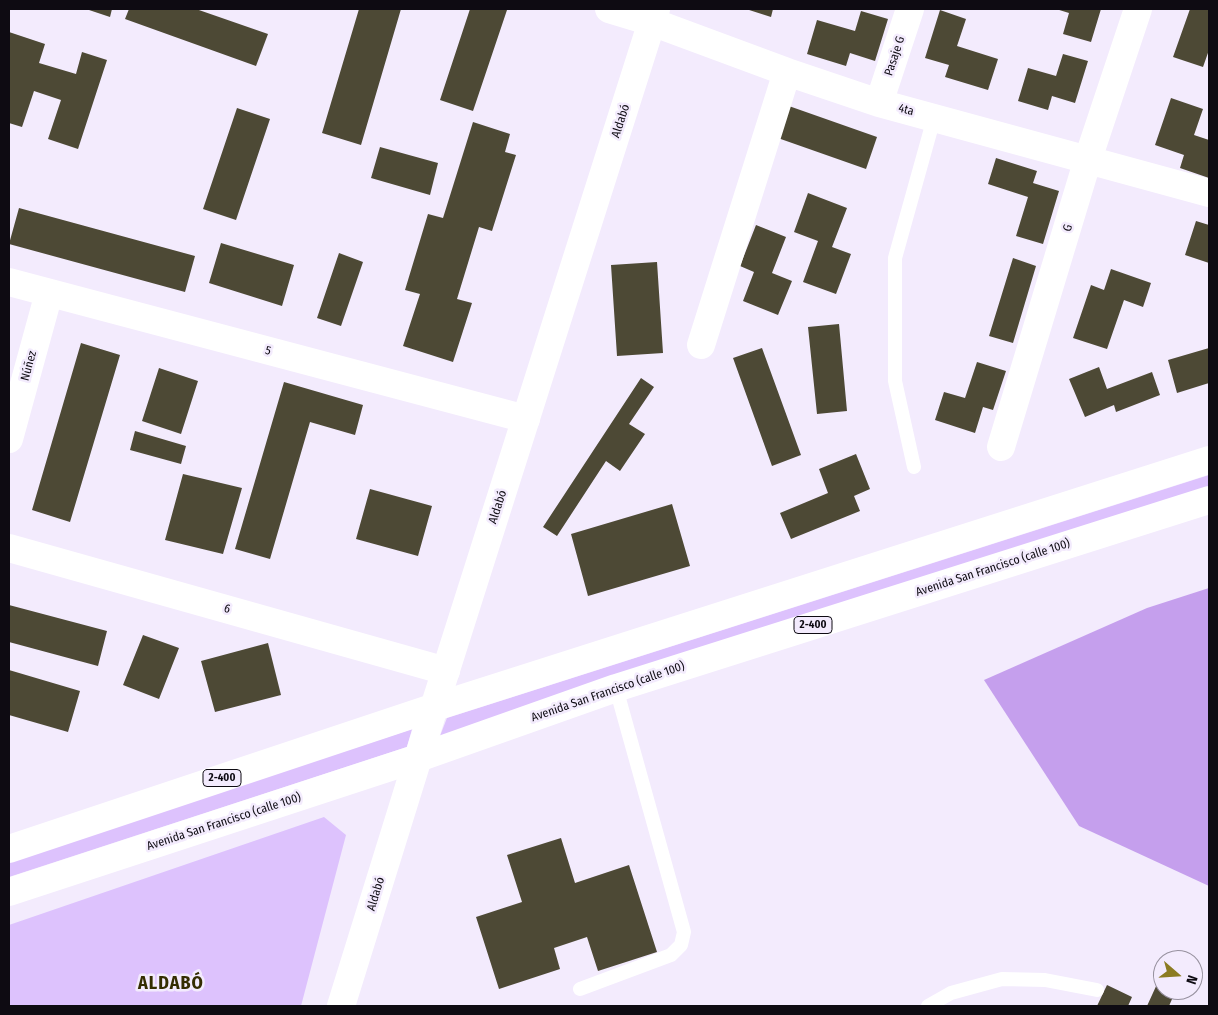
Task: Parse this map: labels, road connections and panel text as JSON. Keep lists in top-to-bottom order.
{
  "streets": {
    "main road": [
      "Pasaje G",
      "4ta",
      "Aldabó",
      "G",
      "5",
      "Núñez",
      "Avenida San Francisco (calle 100)",
      "6",
      "2-400"
    ]
  },
  "crossings": [
    ["Pasaje G", "4ta"],
    ["4ta", "Aldabó"],
    ["4ta", "G"],
    ["Aldabó", "5"],
    ["Aldabó", "Avenida San Francisco (calle 100)"],
    ["Aldabó", "6"],
    ["Aldabó", "2-400"],
    ["5", "Núñez"]
  ],
  "districts": ["ALDABÓ"],
  "north": "right"
}
